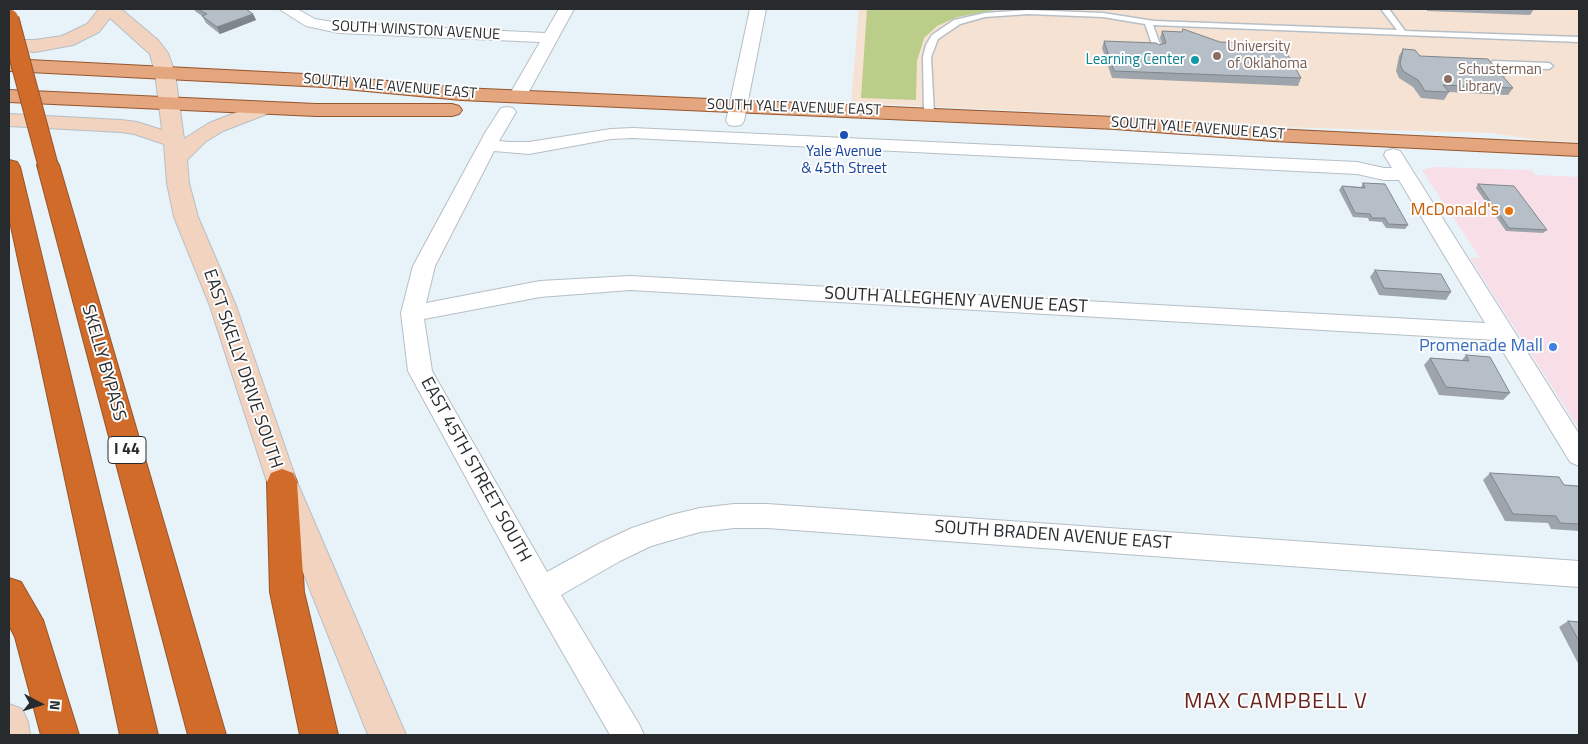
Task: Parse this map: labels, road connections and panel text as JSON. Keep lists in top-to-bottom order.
{
  "streets": {
    "highway": ["SKELLY BYPASS", "I 44"],
    "main road": ["SOUTH YALE AVENUE EAST", "EAST SKELLY DRIVE SOUTH"],
    "street": [
      "SOUTH WINSTON AVENUE",
      "SOUTH ALLEGHENY AVENUE EAST",
      "EAST 45TH STREET SOUTH",
      "SOUTH BRADEN AVENUE EAST"
    ]
  },
  "crossings": [
    ["SOUTH WINSTON AVENUE", "EAST 45TH STREET SOUTH"],
    ["SOUTH YALE AVENUE EAST", "EAST SKELLY DRIVE SOUTH"],
    ["SOUTH YALE AVENUE EAST", "EAST 45TH STREET SOUTH"],
    ["SOUTH ALLEGHENY AVENUE EAST", "EAST 45TH STREET SOUTH"],
    ["EAST 45TH STREET SOUTH", "SOUTH BRADEN AVENUE EAST"]
  ],
  "districts": ["MAX CAMPBELL V"],
  "places": [
    "University of Oklahoma",
    "Learning Center",
    "Schusterman Library",
    "Yale Avenue & 45th Street",
    "McDonald's",
    "Promenade Mall"
  ],
  "north": "right"
}
